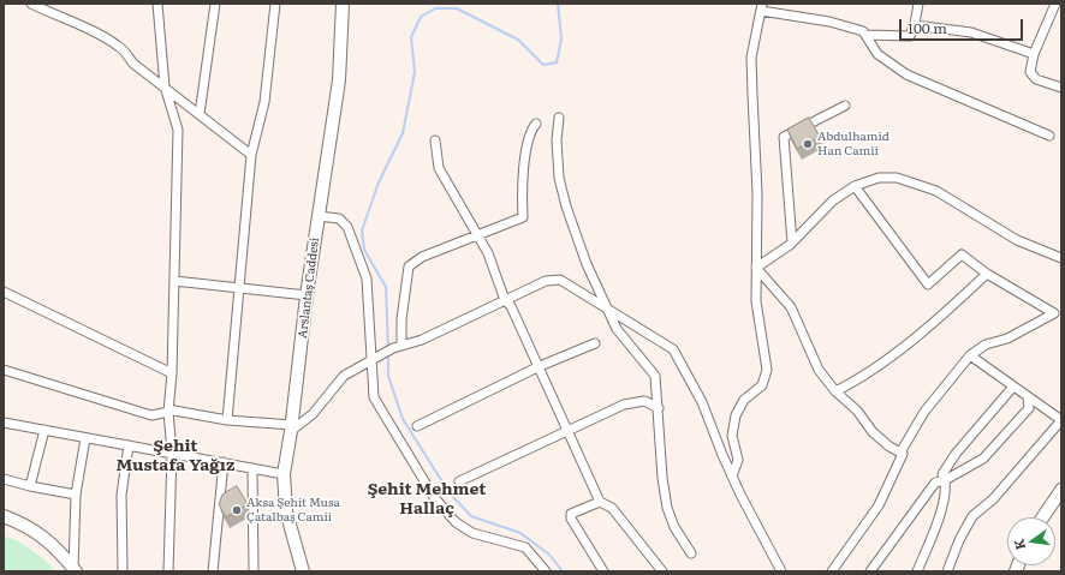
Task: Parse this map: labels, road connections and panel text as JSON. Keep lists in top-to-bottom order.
{
  "streets": {
    "main road": ["Arslantaş Caddesi"]
  },
  "districts": ["Şehit Mustafa Yağız", "Şehit Mehmet Hallaç"],
  "places": ["Abdulhamid Han Camii", "Aksa Şehit Musa Çatalbaş Camii"],
  "scale_bar": "100 m",
  "north": "left"
}
